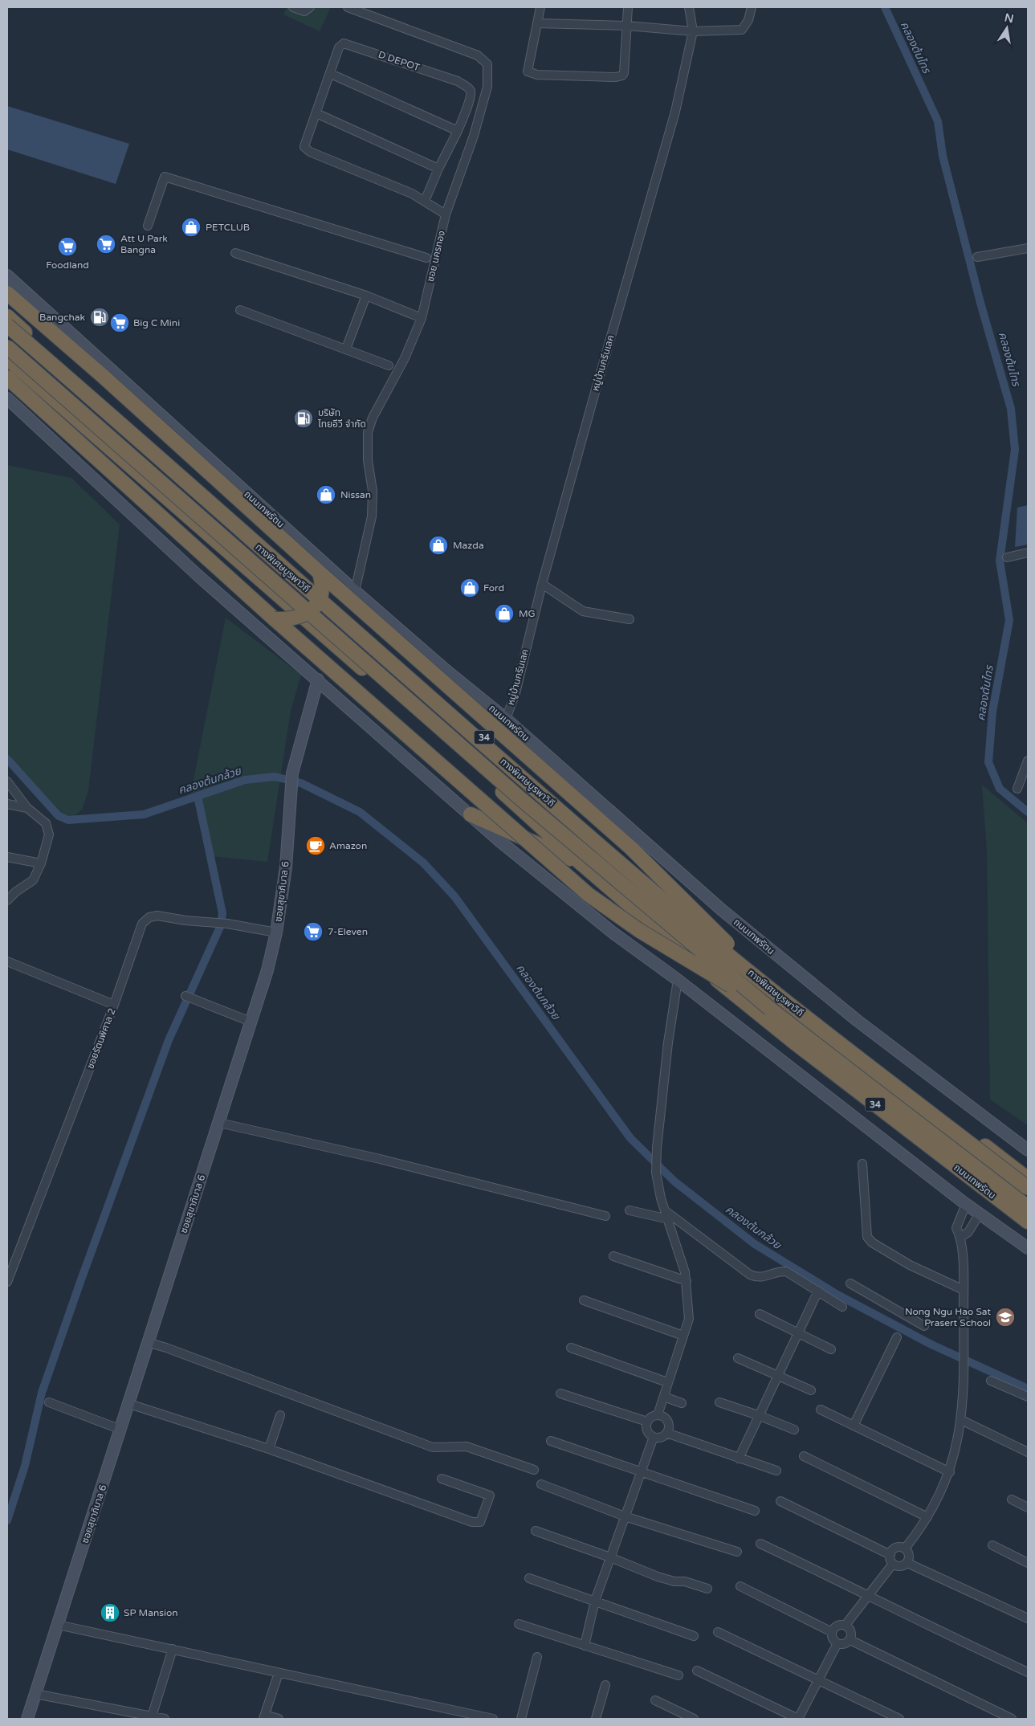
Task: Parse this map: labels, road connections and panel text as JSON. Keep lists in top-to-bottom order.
{
  "streets": {
    "highway": ["ถนนเทพรัตน", "ทางพิเศษบูรพาวิถี", "34"],
    "main road": ["ซอยสุขาภิบาล 6"],
    "street": [
      "D DEPOT",
      "ซอย นครทอง",
      "หมู่บ้านกรีนเลค",
      "ซอยรัตนพิศาล 2"
    ]
  },
  "crossings": [
    ["D DEPOT", "ซอย นครทอง"],
    ["ซอย นครทอง", "ถนนเทพรัตน"],
    ["หมู่บ้านกรีนเลค", "ถนนเทพรัตน"],
    ["34", "ซอยสุขาภิบาล 6"],
    ["ซอยสุขาภิบาล 6", "ซอยรัตนพิศาล 2"]
  ],
  "water": ["คลองต้นไทร", "คลองต้นกล้วย"],
  "places": {
    "shop": [
      "PETCLUB",
      "Nissan",
      "Mazda",
      "Ford",
      "MG"
    ],
    "supermarket": [
      "Att U Park Bangna",
      "Foodland",
      "Big C Mini",
      "7-Eleven"
    ],
    "fuel station": ["Bangchak", "บริษัท ไทยอีวี จำกัด"],
    "cafe": ["Amazon"],
    "school or university": ["Nong Ngu Hao Sat Prasert School"],
    "building": ["SP Mansion"]
  },
  "north": "top"
}
